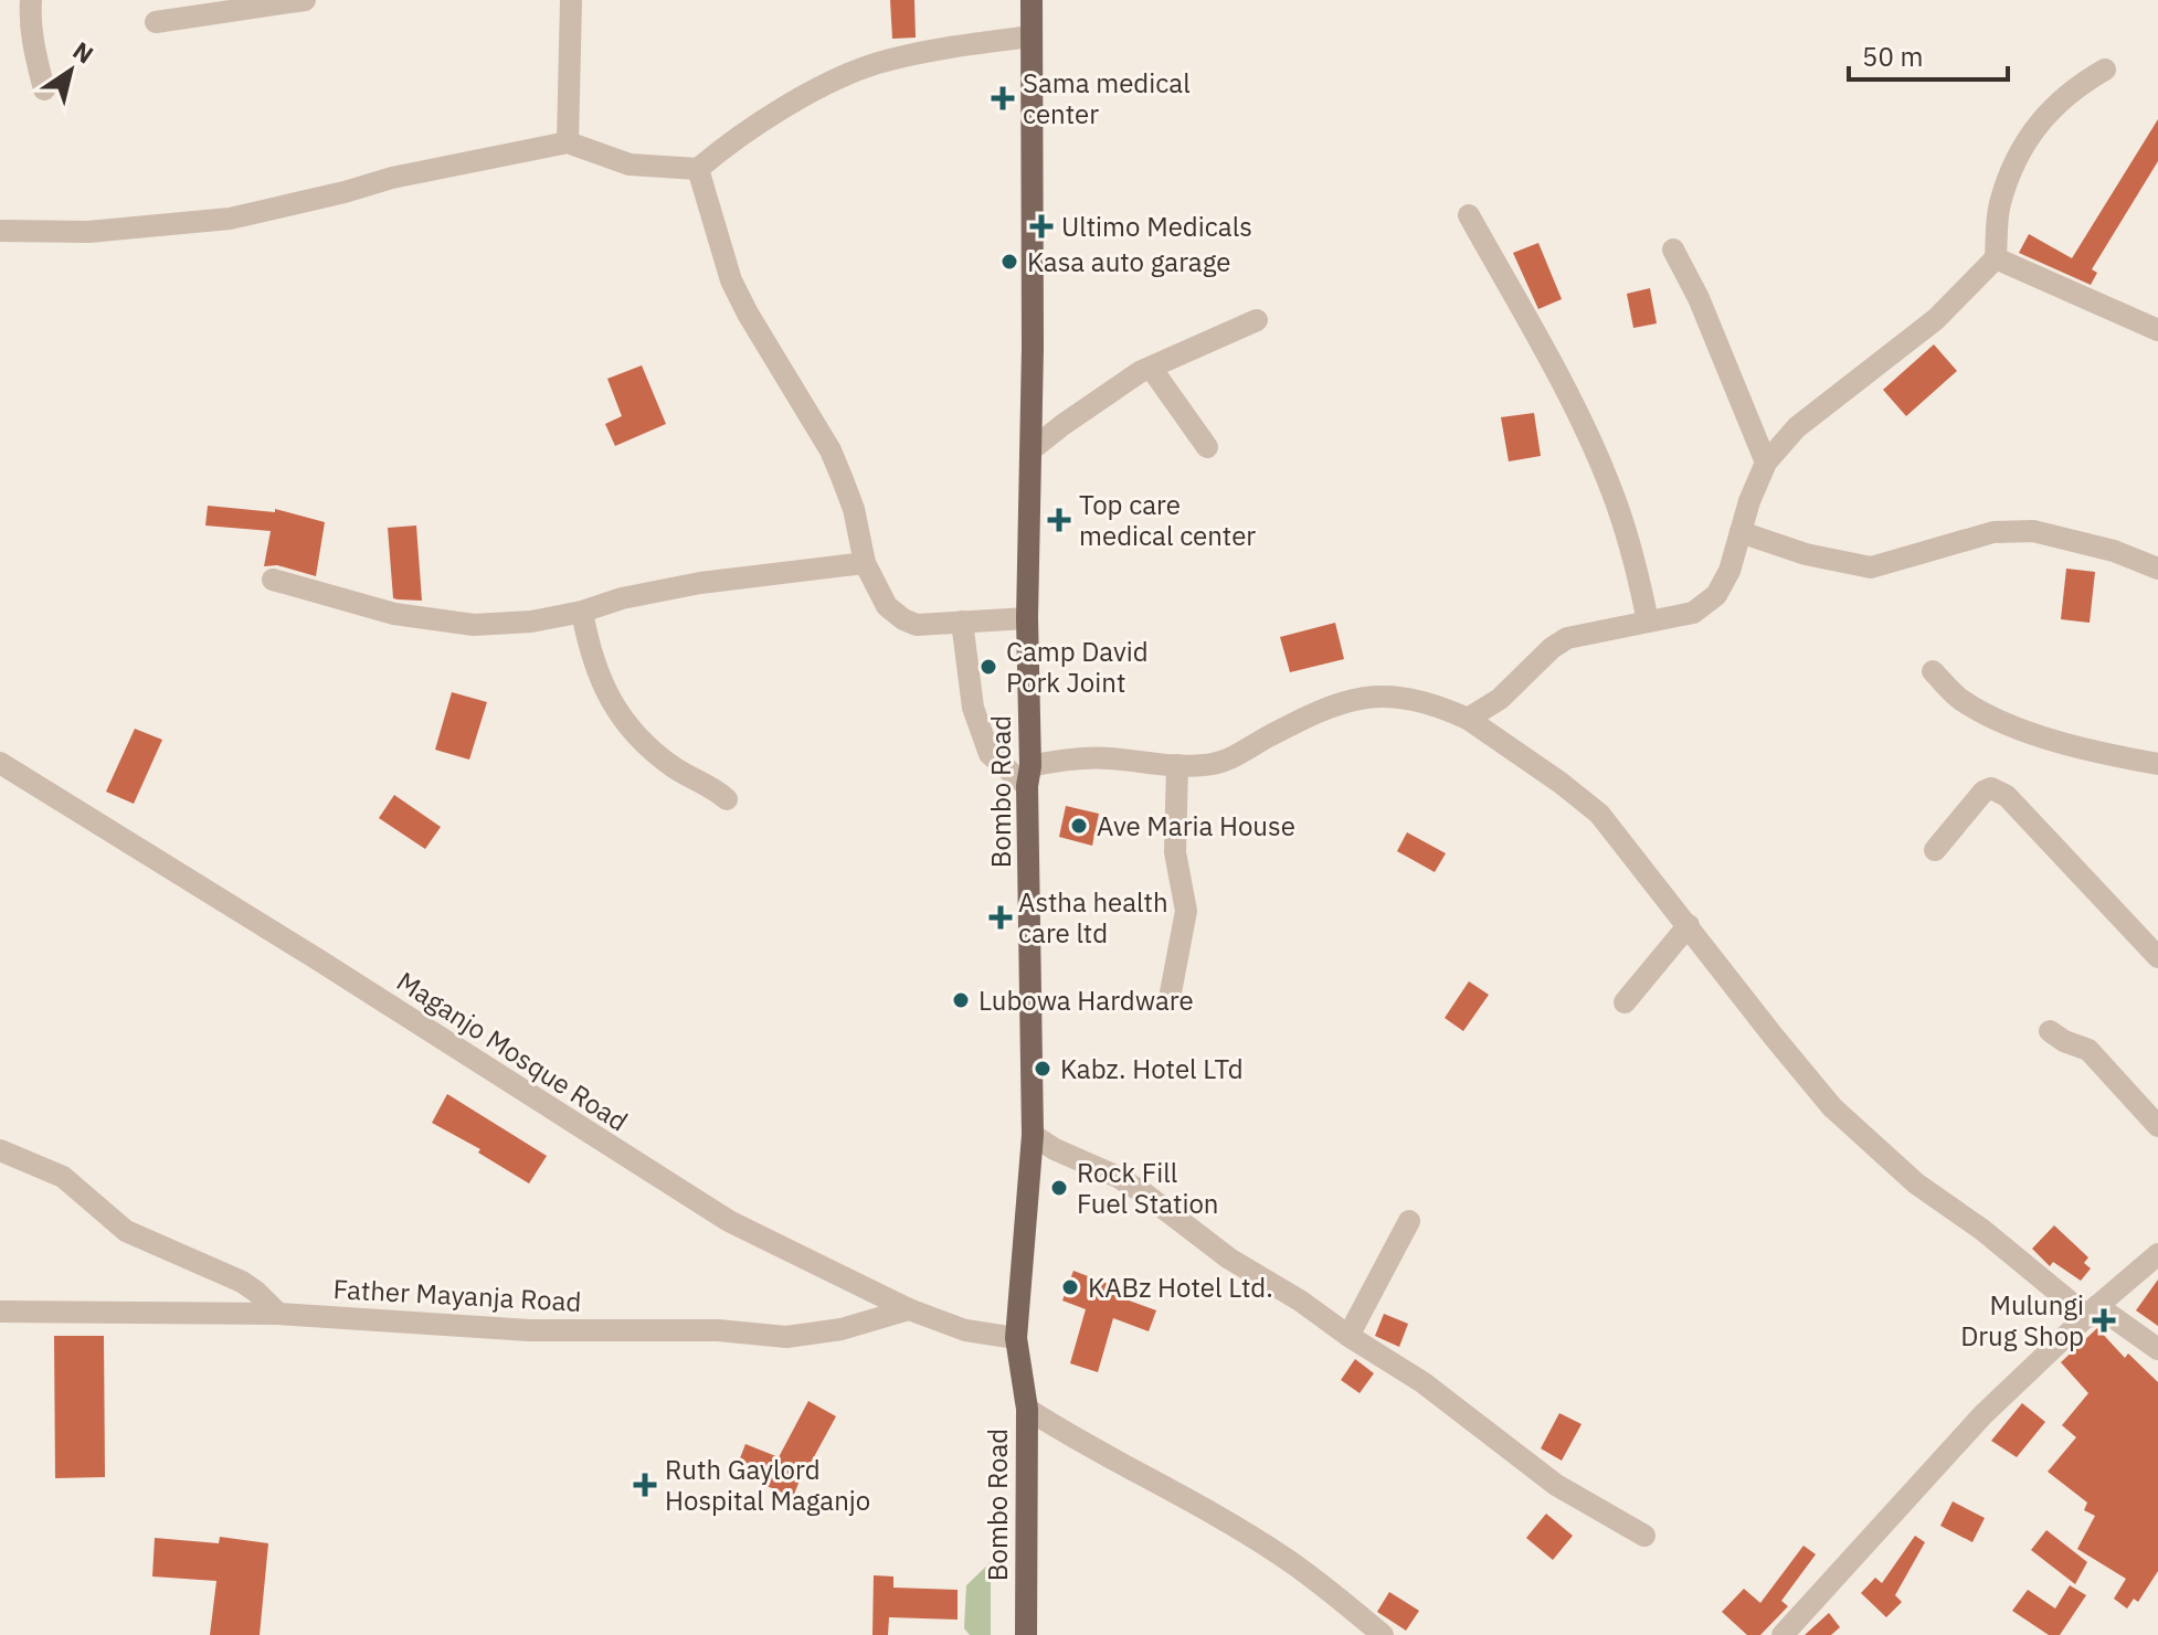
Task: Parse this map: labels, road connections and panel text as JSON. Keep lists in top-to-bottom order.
{
  "streets": {
    "main road": ["Bombo Road"],
    "street": ["Maganjo Mosque Road", "Father Mayanja Road"]
  },
  "crossings": [
    ["Bombo Road", "Maganjo Mosque Road"],
    ["Maganjo Mosque Road", "Father Mayanja Road"]
  ],
  "places": {
    "health": [
      "Sama medical center",
      "Ultimo Medicals",
      "Top care medical center",
      "Astha health care ltd",
      "Mulungi Drug Shop",
      "Ruth Gaylord Hospital Maganjo"
    ],
    "other": [
      "Kasa auto garage",
      "Camp David Pork Joint",
      "Ave Maria House",
      "Lubowa Hardware",
      "Kabz. Hotel LTd",
      "Rock Fill Fuel Station",
      "KABz Hotel Ltd."
    ]
  },
  "scale_bar": "50 m",
  "north": "top right"
}
